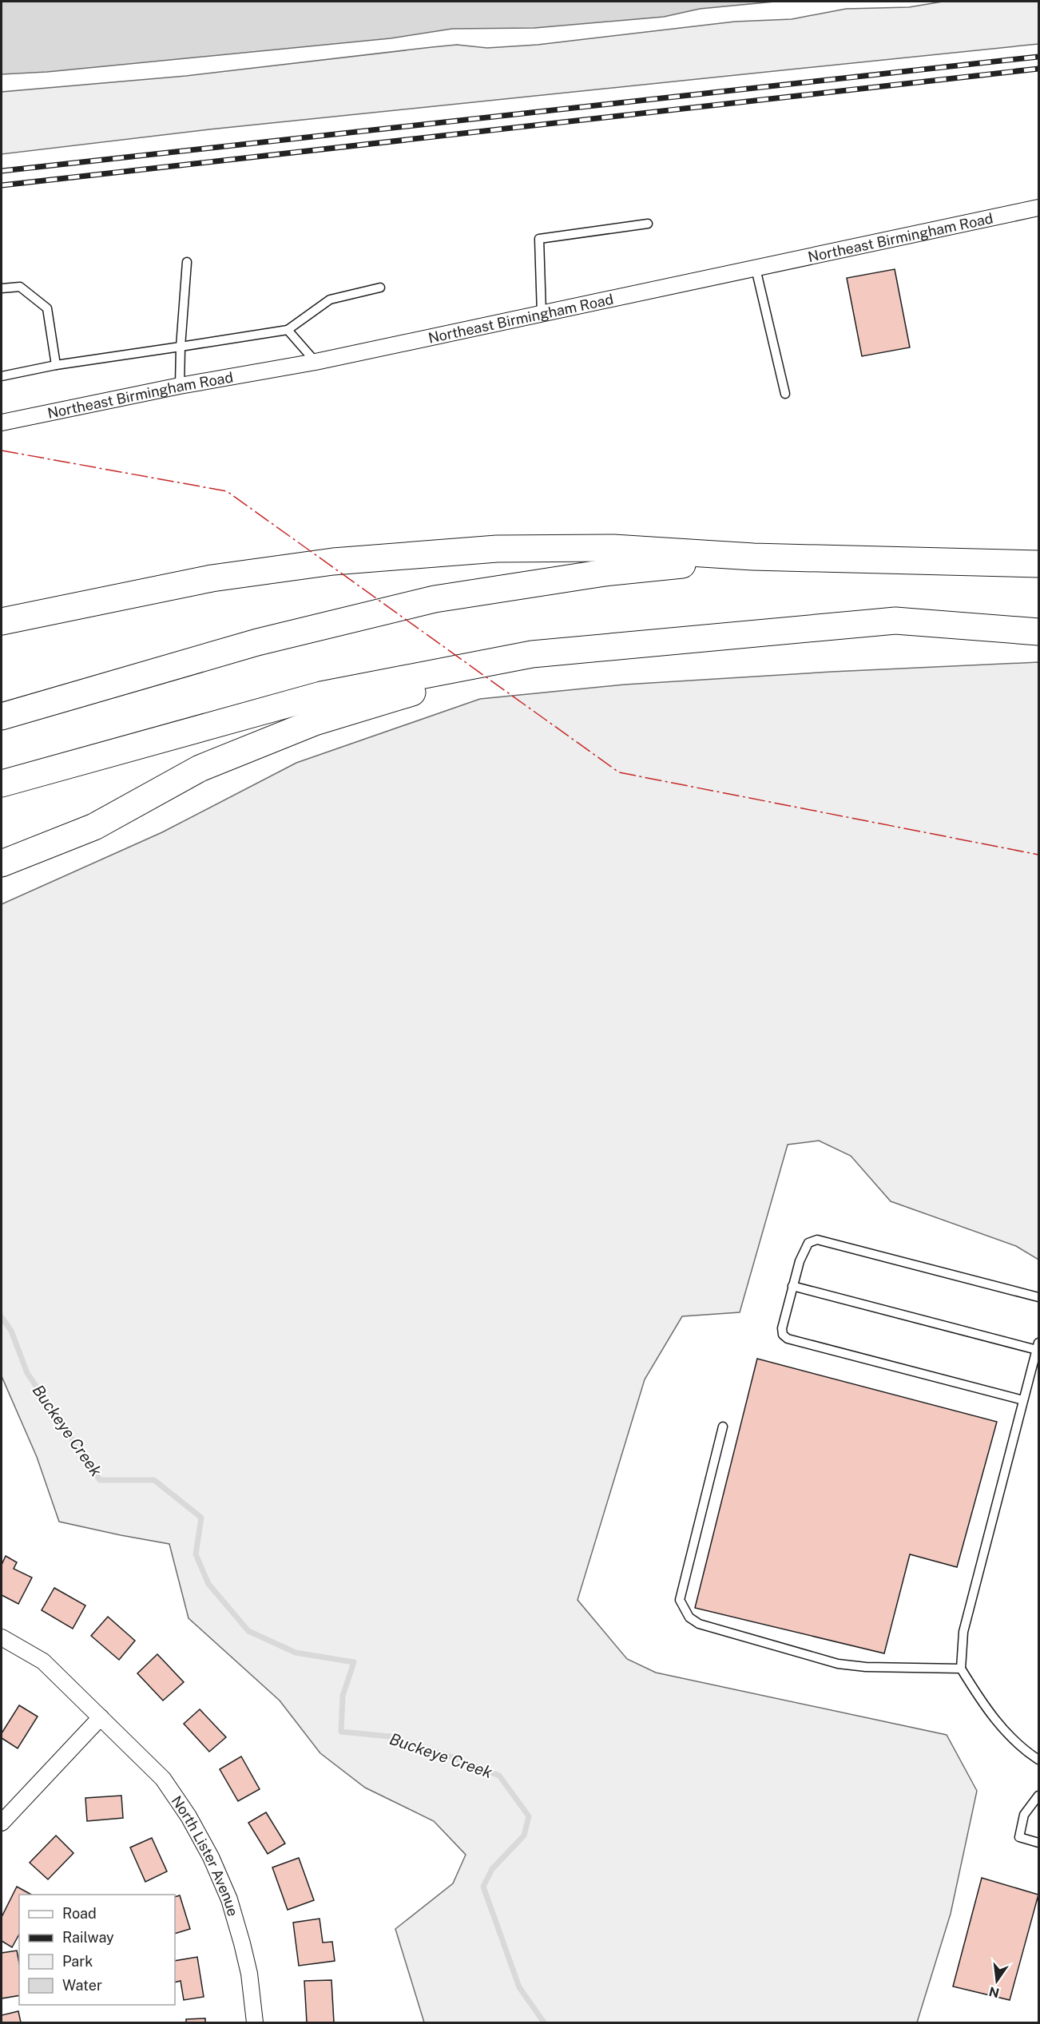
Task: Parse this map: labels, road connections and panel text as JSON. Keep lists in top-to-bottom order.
{
  "streets": {
    "street": ["Northeast Birmingham Road", "North Lister Avenue"]
  },
  "water": ["Buckeye Creek"],
  "legend": [
    "Road",
    "Railway",
    "Park",
    "Water"
  ],
  "north": "bottom"
}
